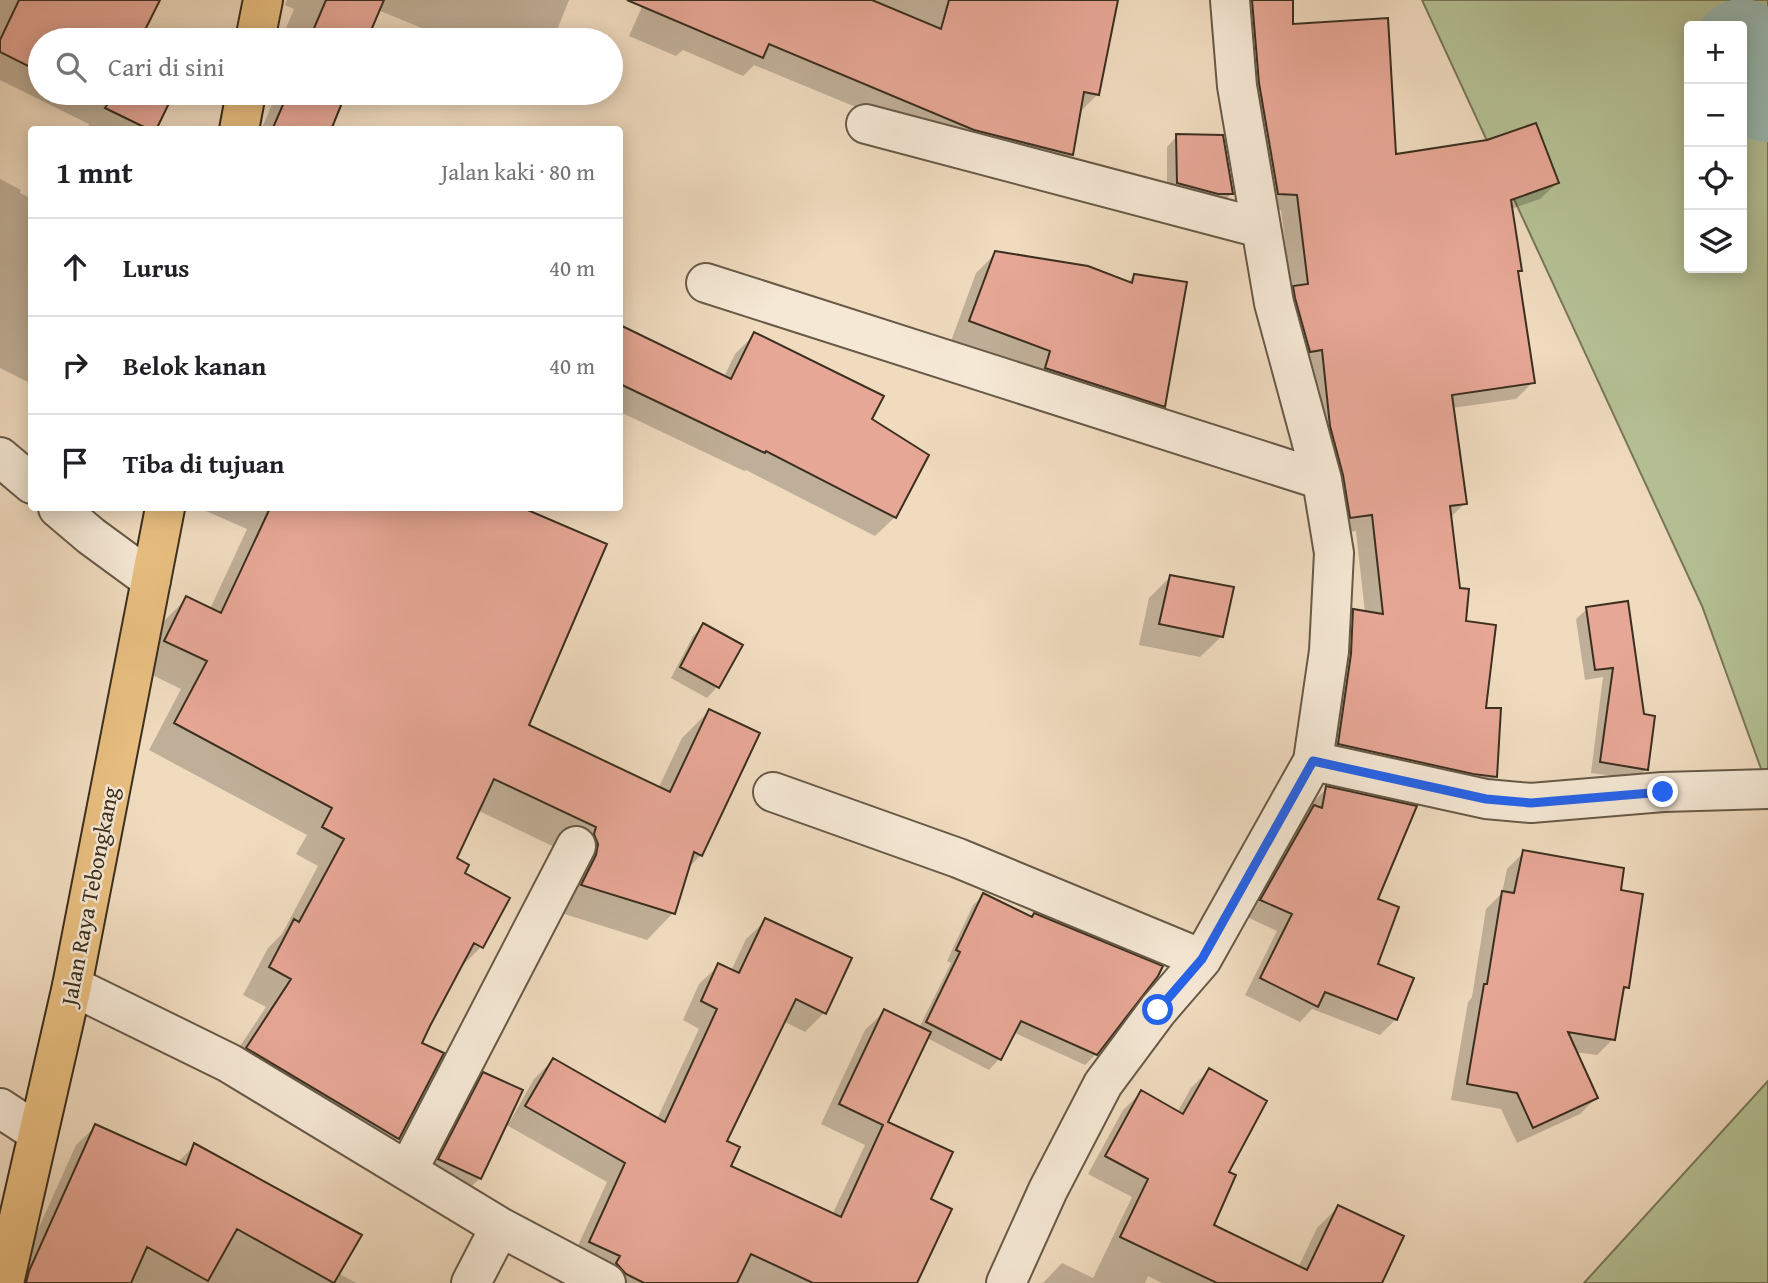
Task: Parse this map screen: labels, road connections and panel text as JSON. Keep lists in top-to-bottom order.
{
  "streets": {
    "main road": ["Jalan Raya Tebongkang"]
  },
  "page": {
    "map_buttons": ["+", "−"],
    "search": "Cari di sini",
    "heading": ["1 mnt", "Jalan kaki · 80 m"],
    "list": [
      ["Lurus", "40 m"],
      ["Belok kanan", "40 m"],
      "Tiba di tujuan"
    ]
  }
}
